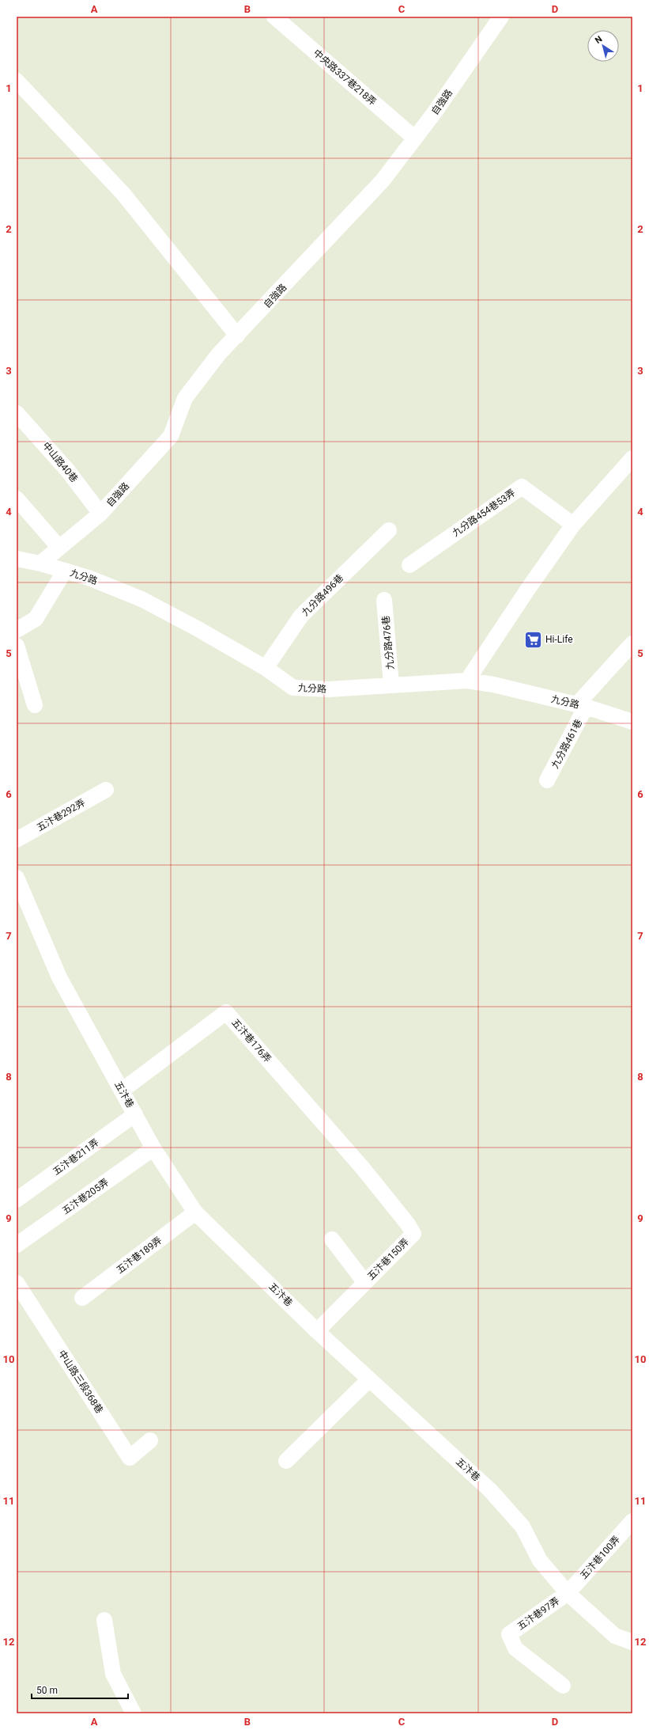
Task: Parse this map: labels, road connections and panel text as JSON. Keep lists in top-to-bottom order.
{
  "streets": {
    "street": [
      "中央路337巷218弄",
      "自強路",
      "中山路40巷",
      "九分路454巷53弄",
      "九分路",
      "九分路496巷",
      "九分路476巷",
      "九分路461巷",
      "五汴巷292弄",
      "五汴巷176弄",
      "五汴巷",
      "五汴巷211弄",
      "五汴巷205弄",
      "五汴巷189弄",
      "五汴巷150弄",
      "中山路三段368巷",
      "五汴巷100弄",
      "五汴巷97弄"
    ]
  },
  "crossings": [
    ["中央路337巷218弄", "自強路"],
    ["自強路", "中山路40巷"],
    ["自強路", "九分路"],
    ["九分路", "九分路496巷"],
    ["九分路", "九分路476巷"],
    ["九分路", "九分路461巷"],
    ["五汴巷176弄", "五汴巷"],
    ["五汴巷176弄", "五汴巷150弄"],
    ["五汴巷", "五汴巷211弄"],
    ["五汴巷", "五汴巷205弄"],
    ["五汴巷", "五汴巷189弄"],
    ["五汴巷", "五汴巷150弄"],
    ["五汴巷", "五汴巷100弄"],
    ["五汴巷", "五汴巷97弄"],
    ["五汴巷100弄", "五汴巷97弄"]
  ],
  "places": {
    "supermarket": ["Hi-Life"]
  },
  "scale_bar": "50 m",
  "north": "top left",
  "grid": {
    "columns": [
      "A",
      "B",
      "C",
      "D"
    ],
    "rows": [
      "1",
      "2",
      "3",
      "4",
      "5",
      "6",
      "7",
      "8",
      "9",
      "10",
      "11",
      "12"
    ]
  }
}
